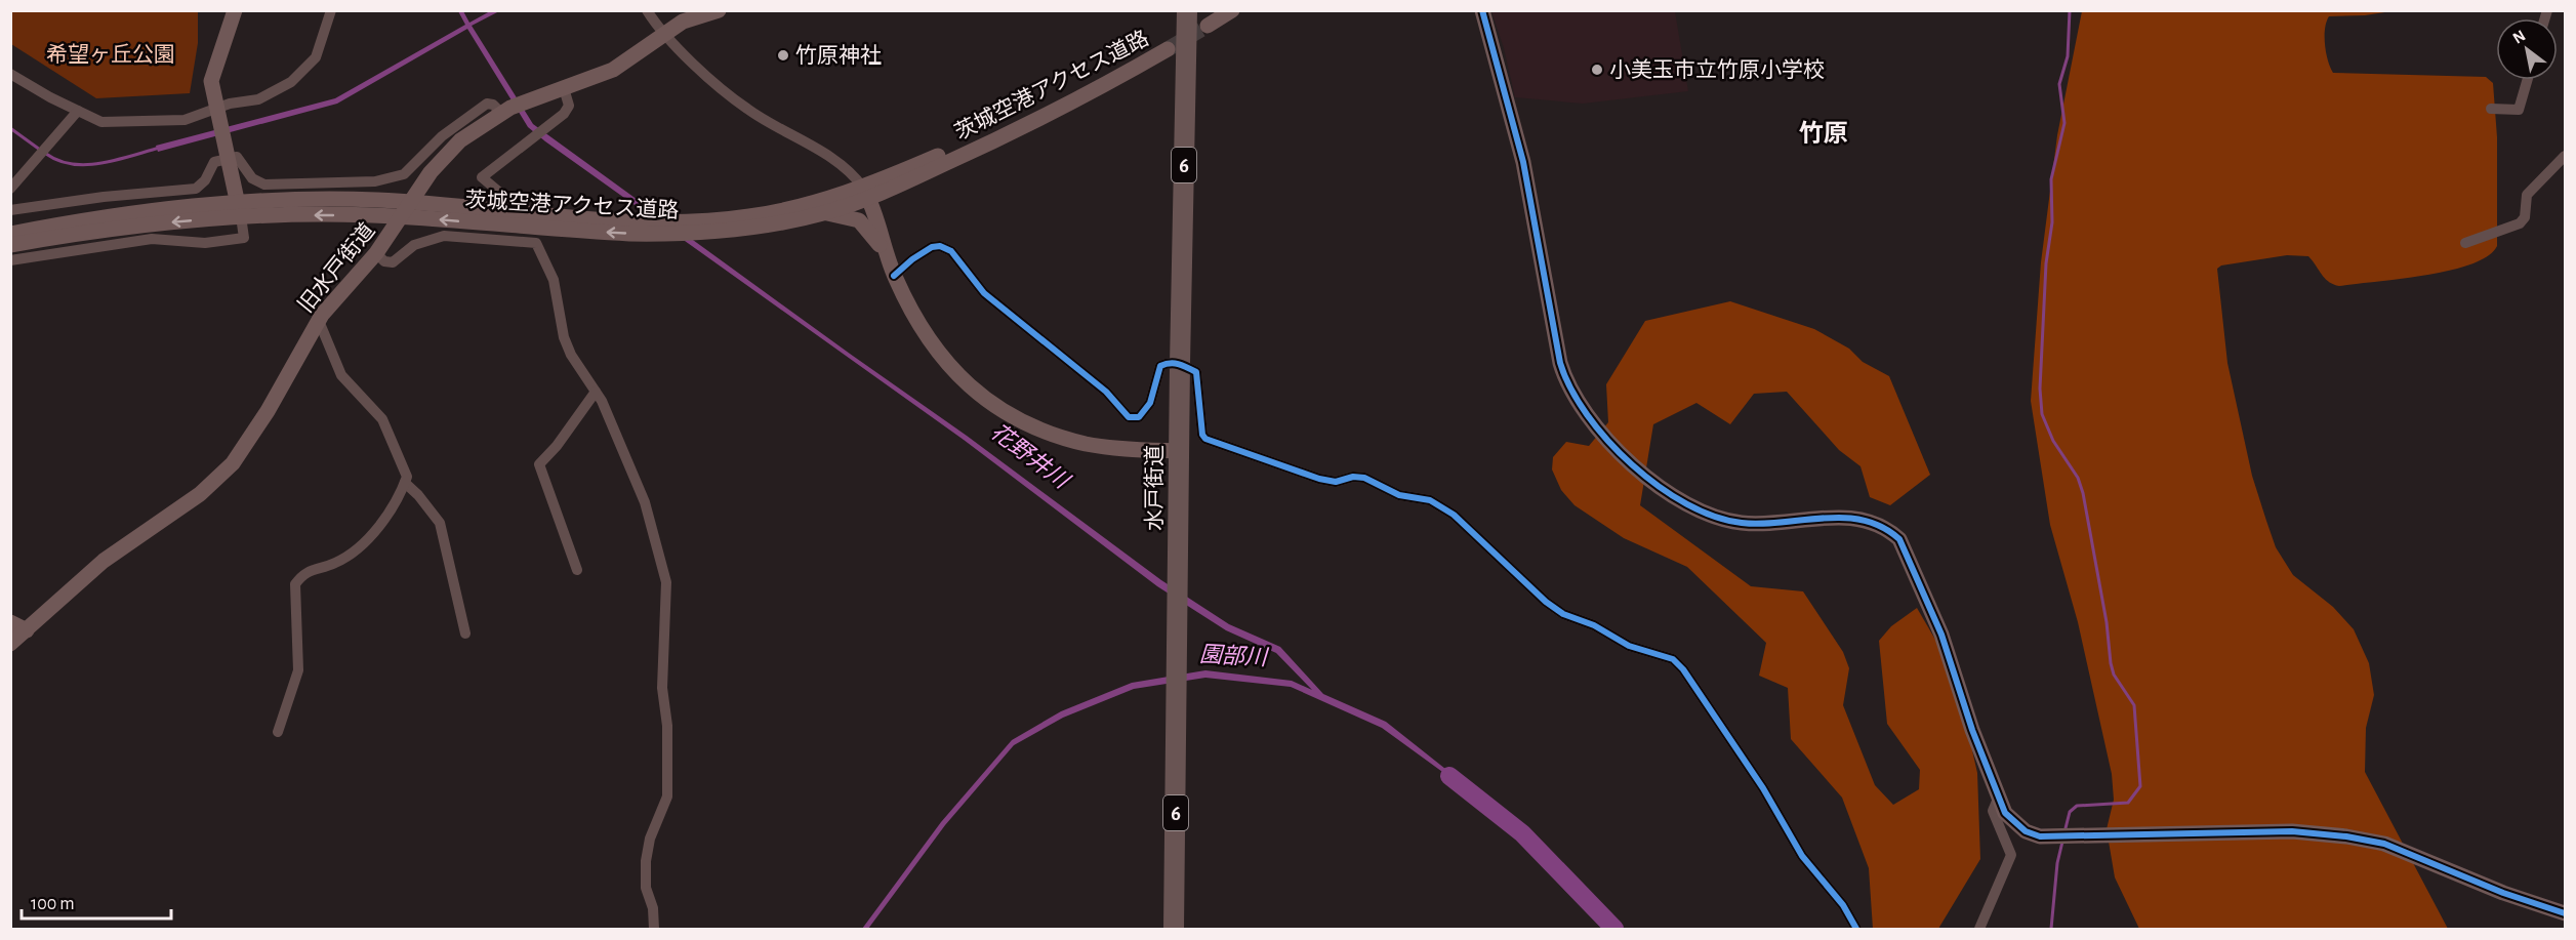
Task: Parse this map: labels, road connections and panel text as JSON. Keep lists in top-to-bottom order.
{
  "streets": {
    "highway": ["6", "水戸街道"],
    "street": ["茨城空港アクセス道路", "旧水戸街道"]
  },
  "crossings": [
    ["茨城空港アクセス道路", "旧水戸街道"]
  ],
  "districts": ["竹原"],
  "water": ["花野井川", "園部川"],
  "parks": ["希望ヶ丘公園"],
  "places": ["竹原神社", "小美玉市立竹原小学校"],
  "scale_bar": "100 m",
  "north": "top left"
}
